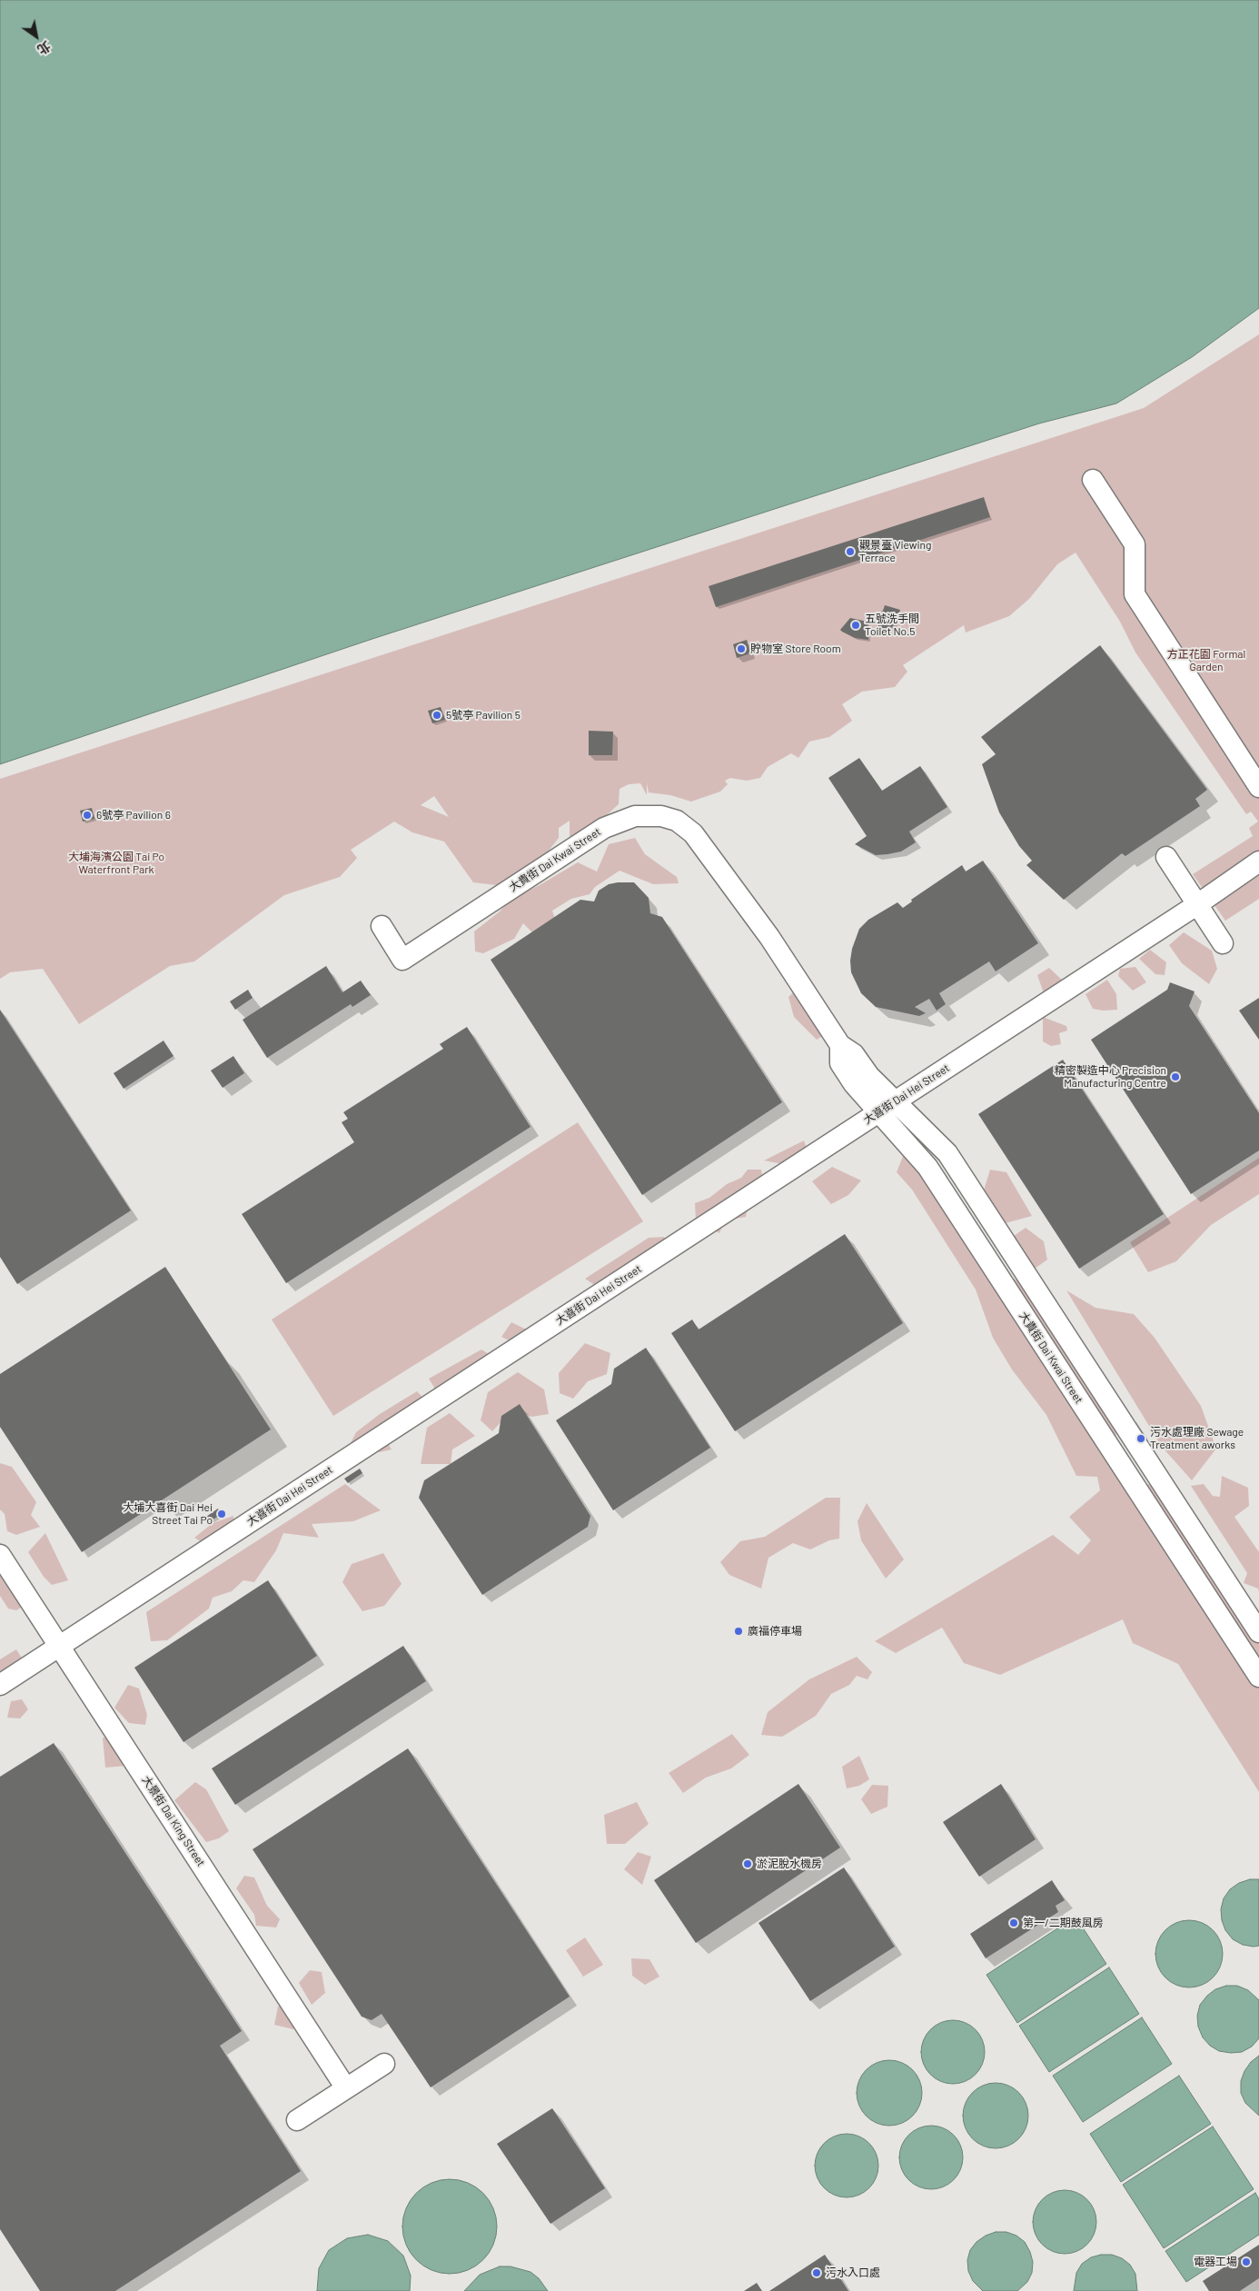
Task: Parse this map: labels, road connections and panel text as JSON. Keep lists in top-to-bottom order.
{
  "streets": {
    "street": ["大貴街 Dai Kwai Street", "大喜街 Dai Hei Street", "大景街 Dai King Street"]
  },
  "crossings": [
    ["大貴街 Dai Kwai Street", "大喜街 Dai Hei Street"],
    ["大喜街 Dai Hei Street", "大景街 Dai King Street"]
  ],
  "parks": ["方正花園 Formal Garden", "大埔海濱公園 Tai Po Waterfront Park"],
  "places": [
    "觀景臺 Viewing Terrace",
    "五號洗手間 Toilet No.5",
    "貯物室 Store Room",
    "5號亭 Pavilion 5",
    "6號亭 Pavilion 6",
    "精密製造中心 Precision Manufacturing Centre",
    "污水處理廠 Sewage Treatment aworks",
    "大埔大喜街 Dai Hei Street Tai Po",
    "廣福停車場",
    "淤泥脫水機房",
    "第一/二期鼓風房",
    "電器工場",
    "污水入口處"
  ],
  "north": "bottom right"
}
